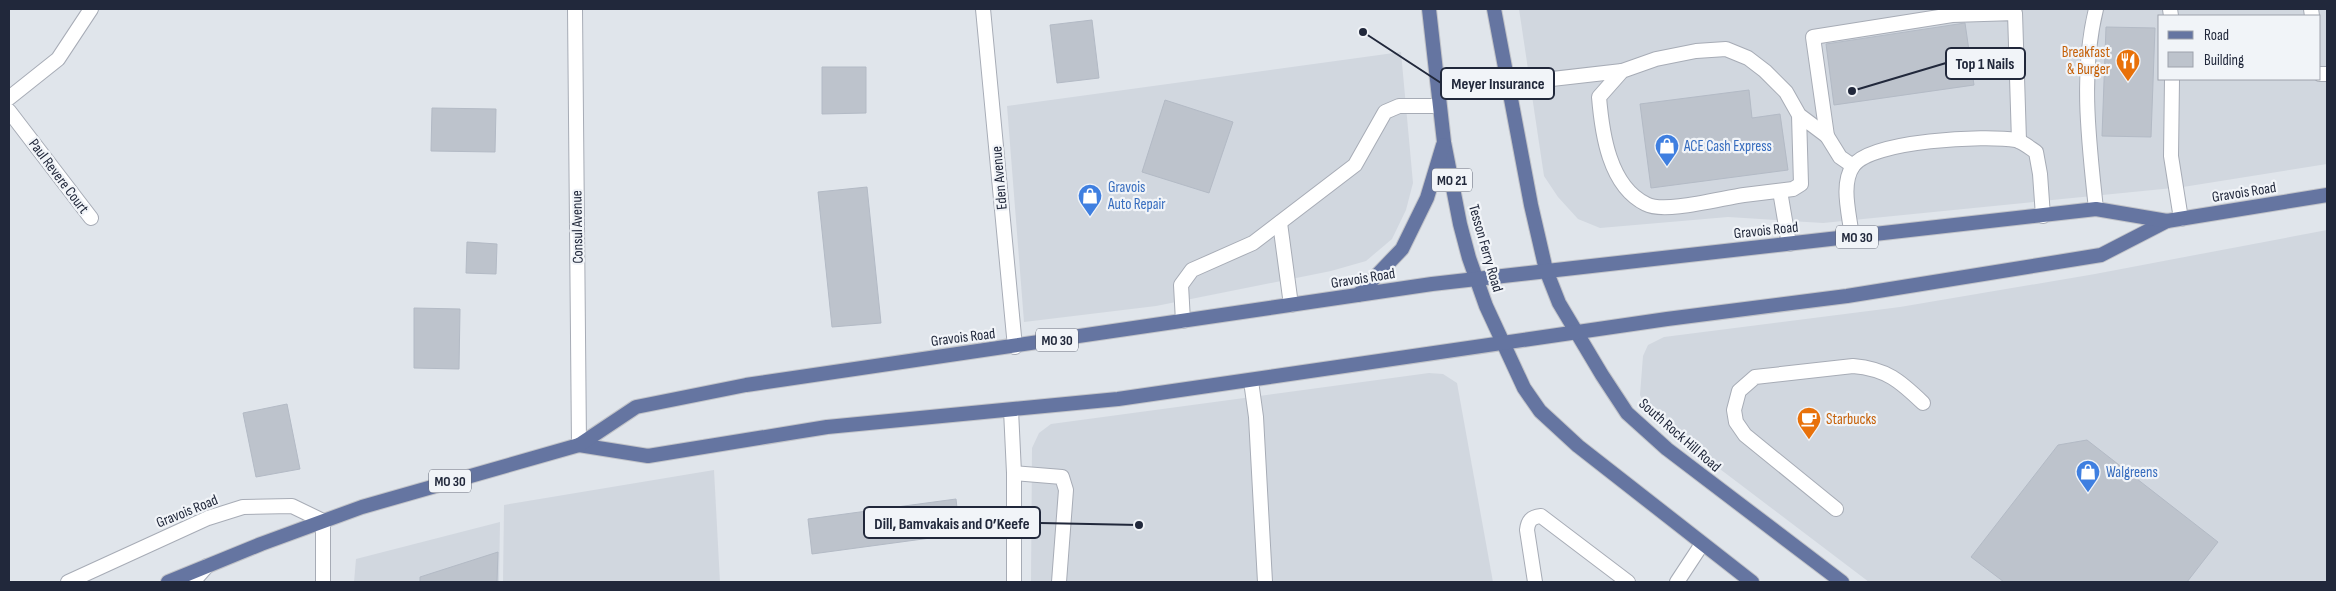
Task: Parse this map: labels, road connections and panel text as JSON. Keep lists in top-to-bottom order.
{
  "streets": {
    "main road": [
      "MO 21",
      "Gravois Road",
      "MO 30",
      "Tesson Ferry Road",
      "South Rock Hill Road"
    ],
    "street": ["Paul Revere Court", "Eden Avenue", "Consul Avenue"]
  },
  "crossings": [
    ["Eden Avenue", "Gravois Road"],
    ["Gravois Road", "Consul Avenue"],
    ["Gravois Road", "Tesson Ferry Road"],
    ["Gravois Road", "South Rock Hill Road"]
  ],
  "places": {
    "other": ["Meyer Insurance", "Top 1 Nails", "Dill, Bamvakais and O’Keefe"],
    "restaurant": ["Breakfast & Burger"],
    "shop": ["ACE Cash Express", "Gravois Auto Repair", "Walgreens"],
    "cafe": ["Starbucks"]
  },
  "legend": ["Road", "Building"]
}
